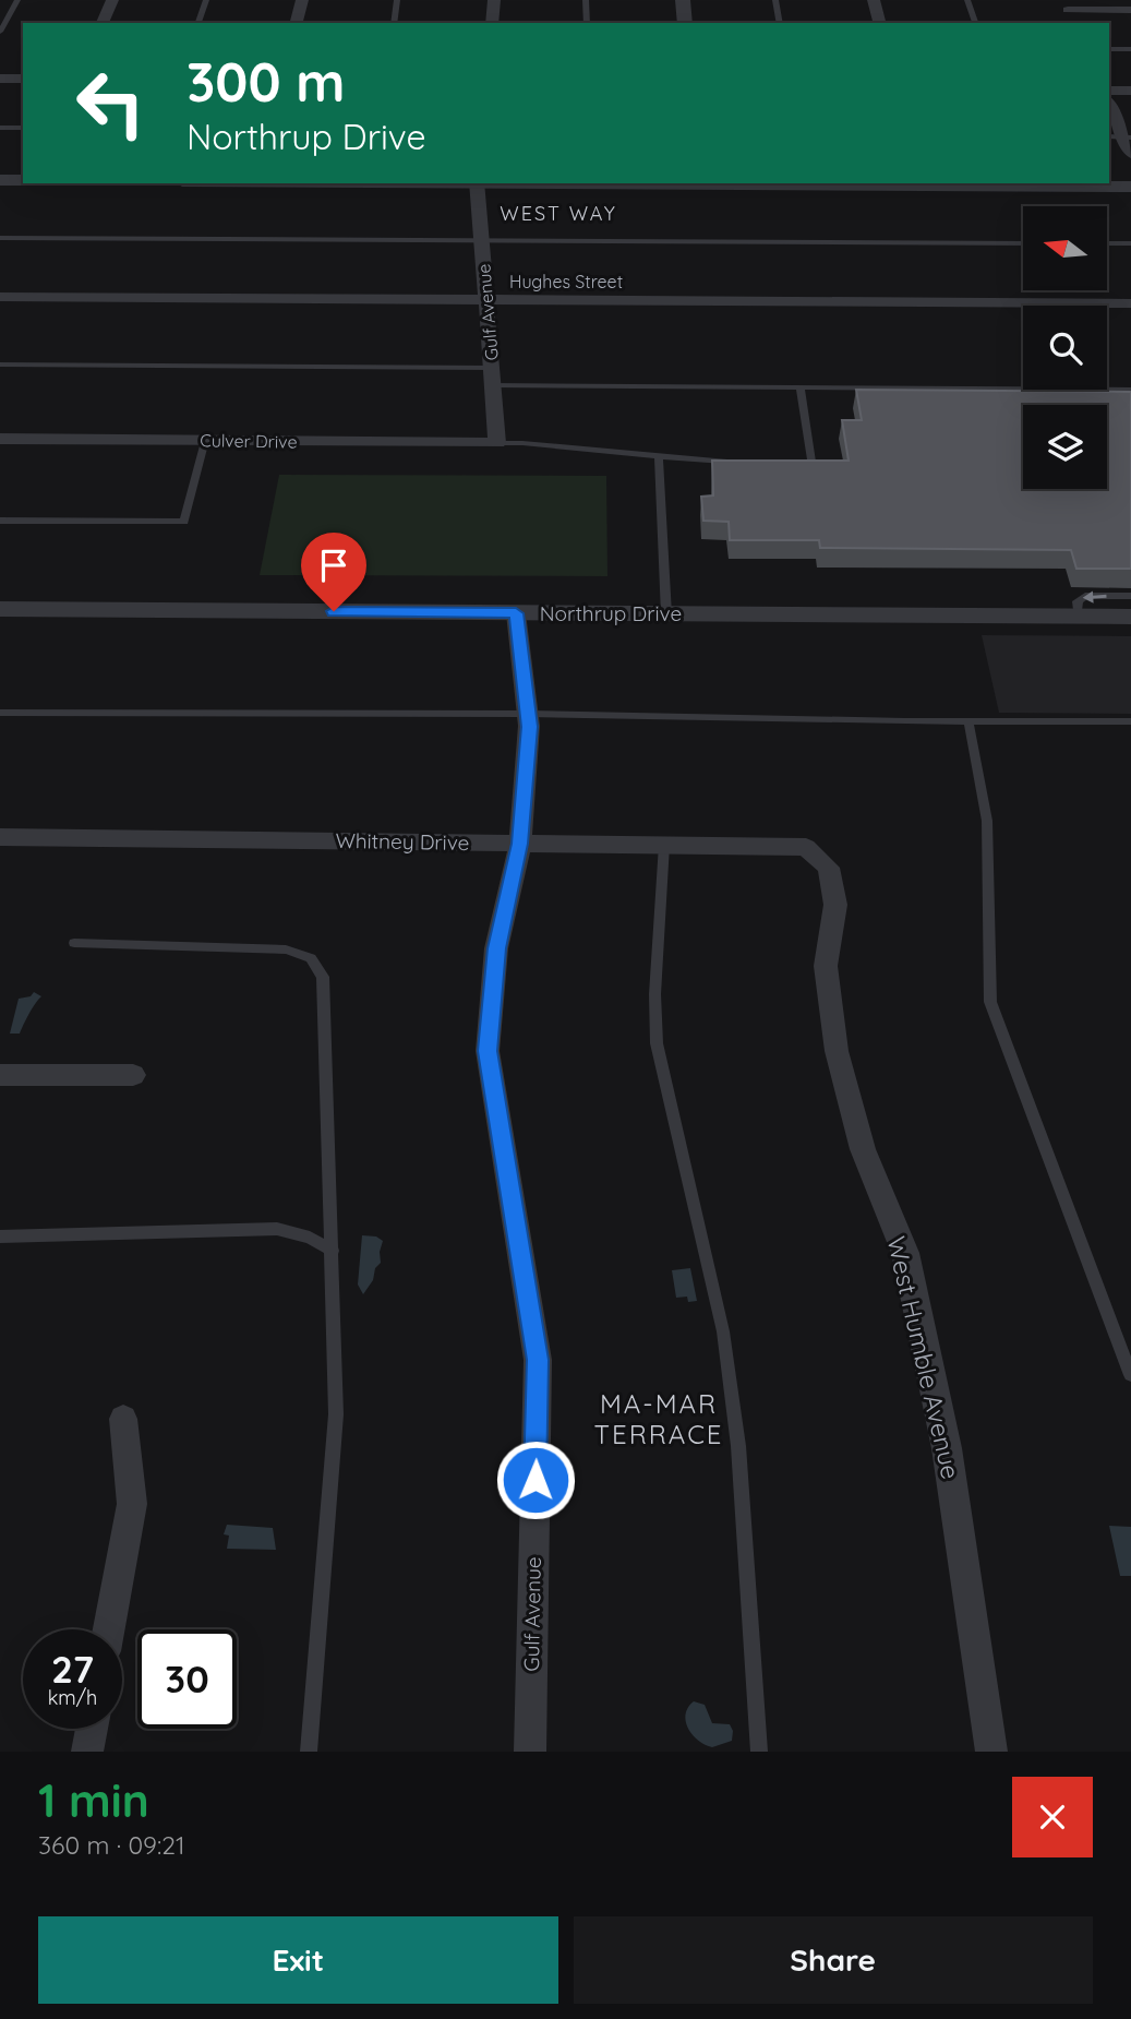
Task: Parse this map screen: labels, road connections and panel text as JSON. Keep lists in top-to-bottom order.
{
  "streets": {
    "street": [
      "Hughes Street",
      "Gulf Avenue",
      "Culver Drive",
      "Northrup Drive",
      "Whitney Drive",
      "West Humble Avenue"
    ]
  },
  "crossings": [
    ["Hughes Street", "Gulf Avenue"],
    ["Gulf Avenue", "Culver Drive"],
    ["Gulf Avenue", "Northrup Drive"],
    ["Gulf Avenue", "Whitney Drive"],
    ["Whitney Drive", "West Humble Avenue"]
  ],
  "districts": ["WEST WAY", "MA-MAR TERRACE"],
  "north": "left",
  "page": {
    "turn": ["300 m", "Northrup Drive"],
    "speed": "27 km/h",
    "limit": "30",
    "heading": ["1 min", "360 m · 09:21"],
    "buttons": ["Exit", "Share"]
  }
}
